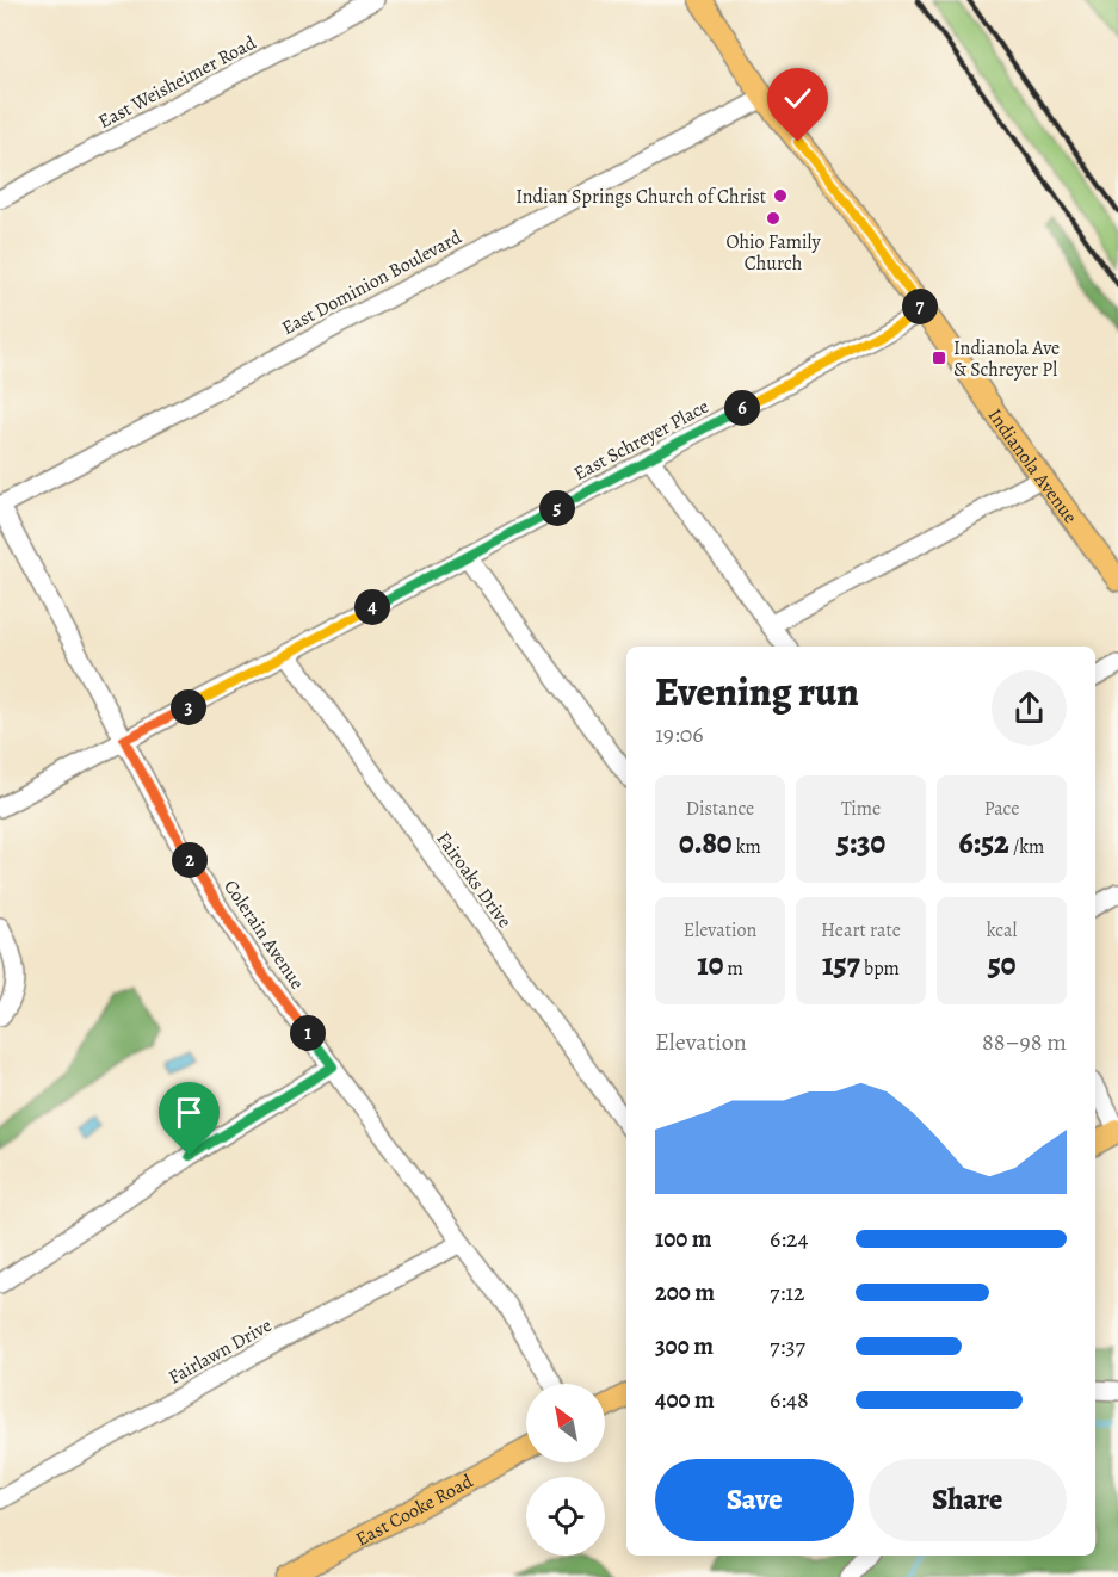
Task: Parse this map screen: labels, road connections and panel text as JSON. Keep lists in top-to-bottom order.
{
  "streets": {
    "main road": ["Indianola Avenue", "East Cooke Road"],
    "street": [
      "East Weisheimer Road",
      "East Dominion Boulevard",
      "East Schreyer Place",
      "Fairoaks Drive",
      "Colerain Avenue",
      "Fairlawn Drive"
    ]
  },
  "crossings": [
    ["East Dominion Boulevard", "Indianola Avenue"],
    ["East Dominion Boulevard", "Colerain Avenue"],
    ["East Schreyer Place", "Indianola Avenue"],
    ["East Schreyer Place", "Fairoaks Drive"],
    ["East Schreyer Place", "Colerain Avenue"],
    ["Colerain Avenue", "Fairlawn Drive"]
  ],
  "places": {
    "other": ["Indian Springs Church of Christ", "Ohio Family Church"],
    "transit": ["Indianola Ave & Schreyer Pl"]
  },
  "north": "top left",
  "page": {
    "pins": [
      "7",
      "6",
      "5",
      "4",
      "3",
      "2",
      "1"
    ],
    "heading": ["Evening run", "19:06"],
    "stats": [
      ["Distance", "0.80 km"],
      ["Time", "5:30"],
      ["Pace", "6:52 /km"],
      ["Elevation", "10 m"],
      ["Heart rate", "157 bpm"],
      ["kcal", "50"]
    ],
    "chart": ["Elevation", "88–98 m"],
    "list": [
      {
        "name": "100 m",
        "note": "6:24"
      },
      {
        "name": "200 m",
        "note": "7:12"
      },
      {
        "name": "300 m",
        "note": "7:37"
      },
      {
        "name": "400 m",
        "note": "6:48"
      }
    ],
    "buttons": ["Save", "Share"]
  }
}
